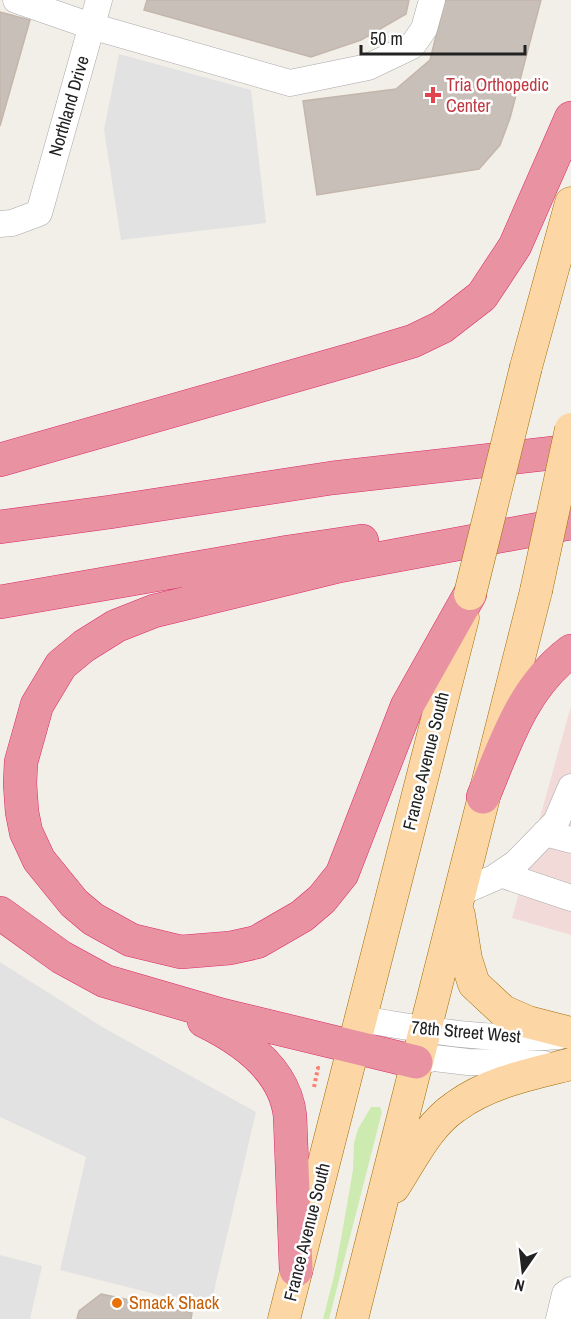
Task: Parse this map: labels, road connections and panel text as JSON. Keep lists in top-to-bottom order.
{
  "streets": {
    "main road": ["France Avenue South"],
    "street": ["Northland Drive", "78th Street West"]
  },
  "crossings": [
    ["France Avenue South", "78th Street West"]
  ],
  "places": {
    "health": ["Tria Orthopedic Center"],
    "other": ["Smack Shack"]
  },
  "scale_bar": "50 m",
  "north": "bottom"
}
